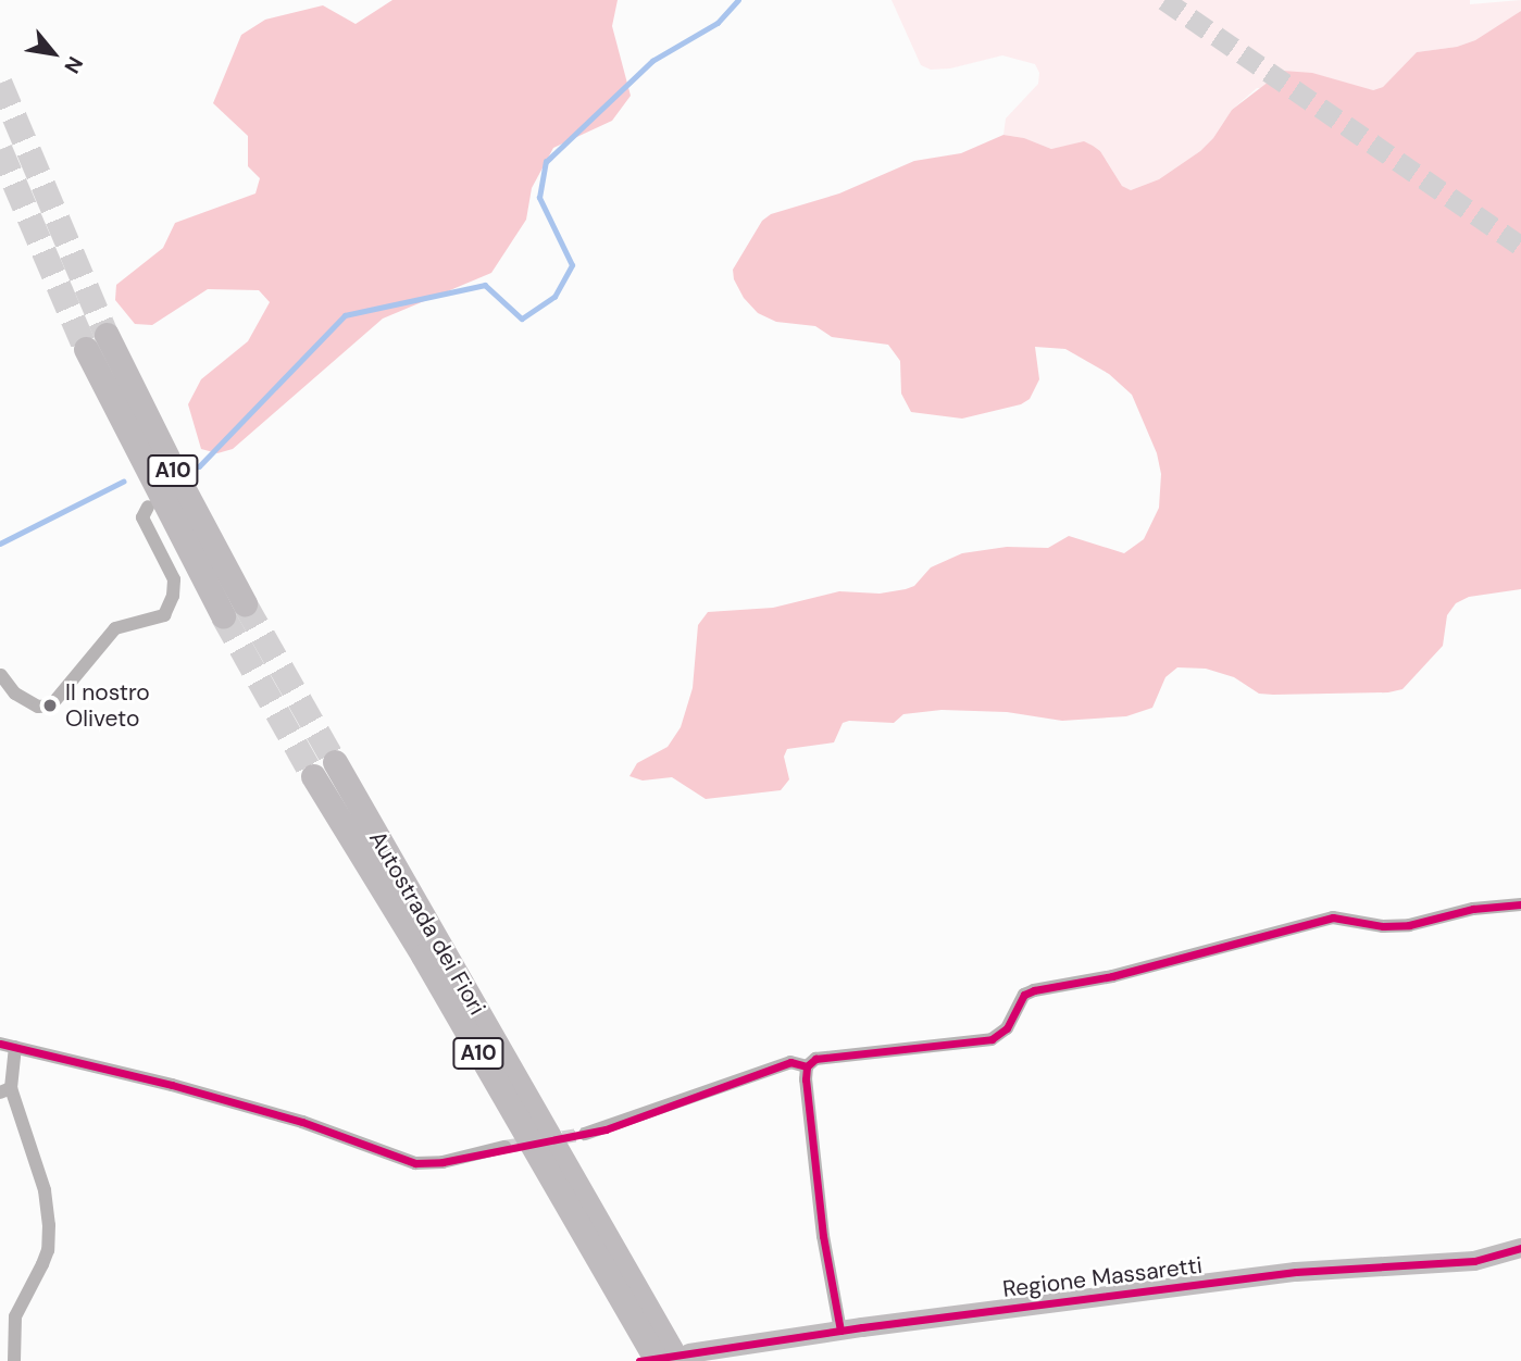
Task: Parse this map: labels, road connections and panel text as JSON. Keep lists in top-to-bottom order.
{
  "streets": {
    "highway": ["A10", "Autostrada dei Fiori"],
    "street": ["Regione Massaretti"]
  },
  "crossings": [
    ["Autostrada dei Fiori", "Regione Massaretti"]
  ],
  "places": ["Il nostro Oliveto"],
  "north": "bottom right"
}
